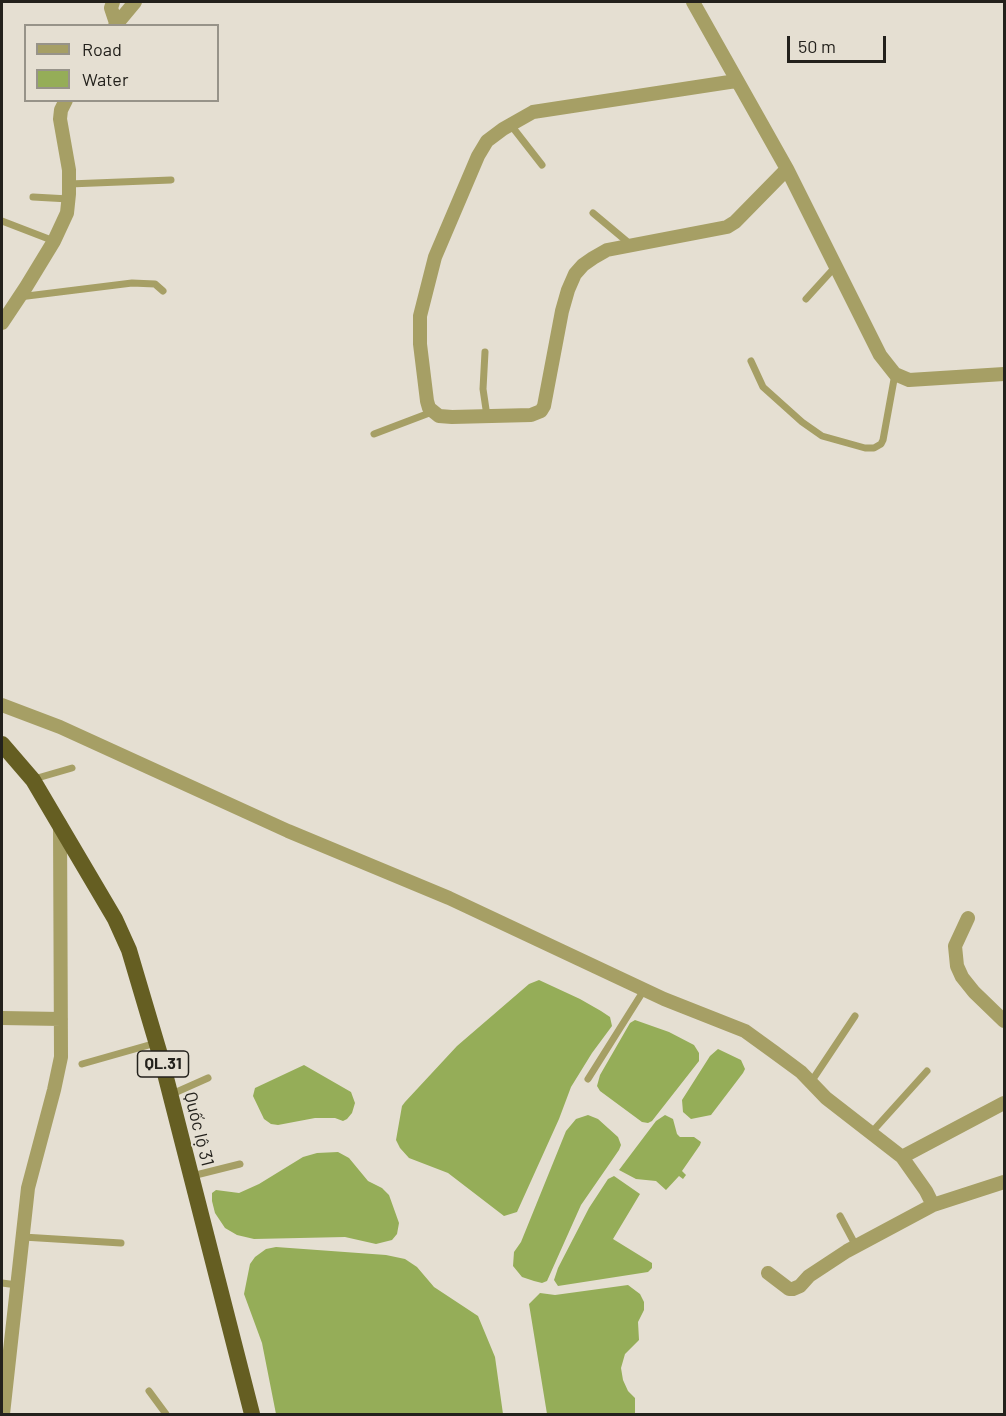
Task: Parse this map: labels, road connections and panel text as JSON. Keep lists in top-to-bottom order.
{
  "streets": {
    "highway": ["QL.31", "Quốc lộ 31"]
  },
  "legend": ["Road", "Water"],
  "scale_bar": "50 m"
}
